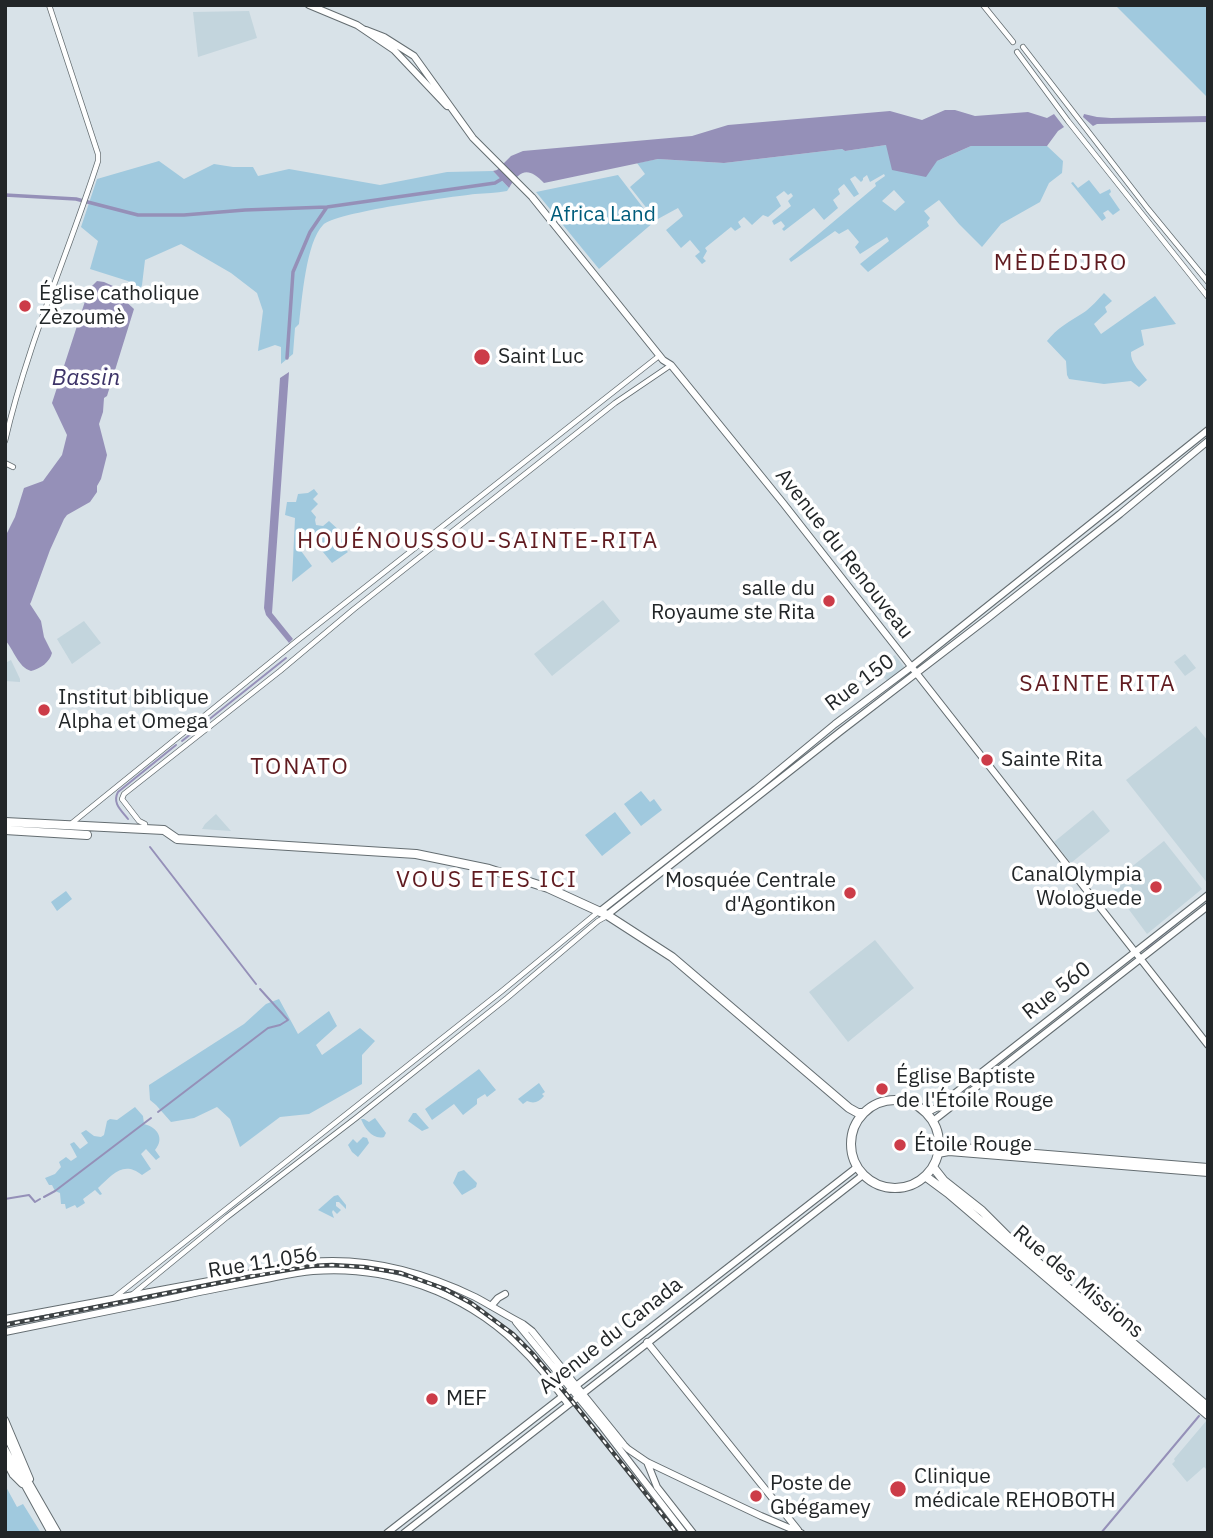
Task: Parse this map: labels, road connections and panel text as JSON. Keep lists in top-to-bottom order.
{
  "streets": {
    "highway": ["Rue des Missions"],
    "main road": [
      "Avenue du Renouveau",
      "Rue 150",
      "Rue 560",
      "Rue 11.056",
      "Avenue du Canada"
    ]
  },
  "crossings": [
    ["Avenue du Renouveau", "Rue 150"],
    ["Avenue du Renouveau", "Rue 560"],
    ["Rue 560", "Rue des Missions"],
    ["Rue 560", "Avenue du Canada"],
    ["Rue 11.056", "Avenue du Canada"],
    ["Rue des Missions", "Avenue du Canada"]
  ],
  "districts": [
    "MÈDÉDJRO",
    "HOUÉNOUSSOU-SAINTE-RITA",
    "SAINTE RITA",
    "TONATO",
    "VOUS ETES ICI"
  ],
  "water": ["Bassin"],
  "parks": ["Africa Land"],
  "places": [
    "Église catholique Zèzoumè",
    "Saint Luc",
    "salle du Royaume ste Rita",
    "Institut biblique Alpha et Omega",
    "Sainte Rita",
    "CanalOlympia Wologuede",
    "Mosquée Centrale d'Agontikon",
    "Église Baptiste de l'Étoile Rouge",
    "Étoile Rouge",
    "MEF",
    "Clinique médicale REHOBOTH",
    "Poste de Gbégamey"
  ]
}
